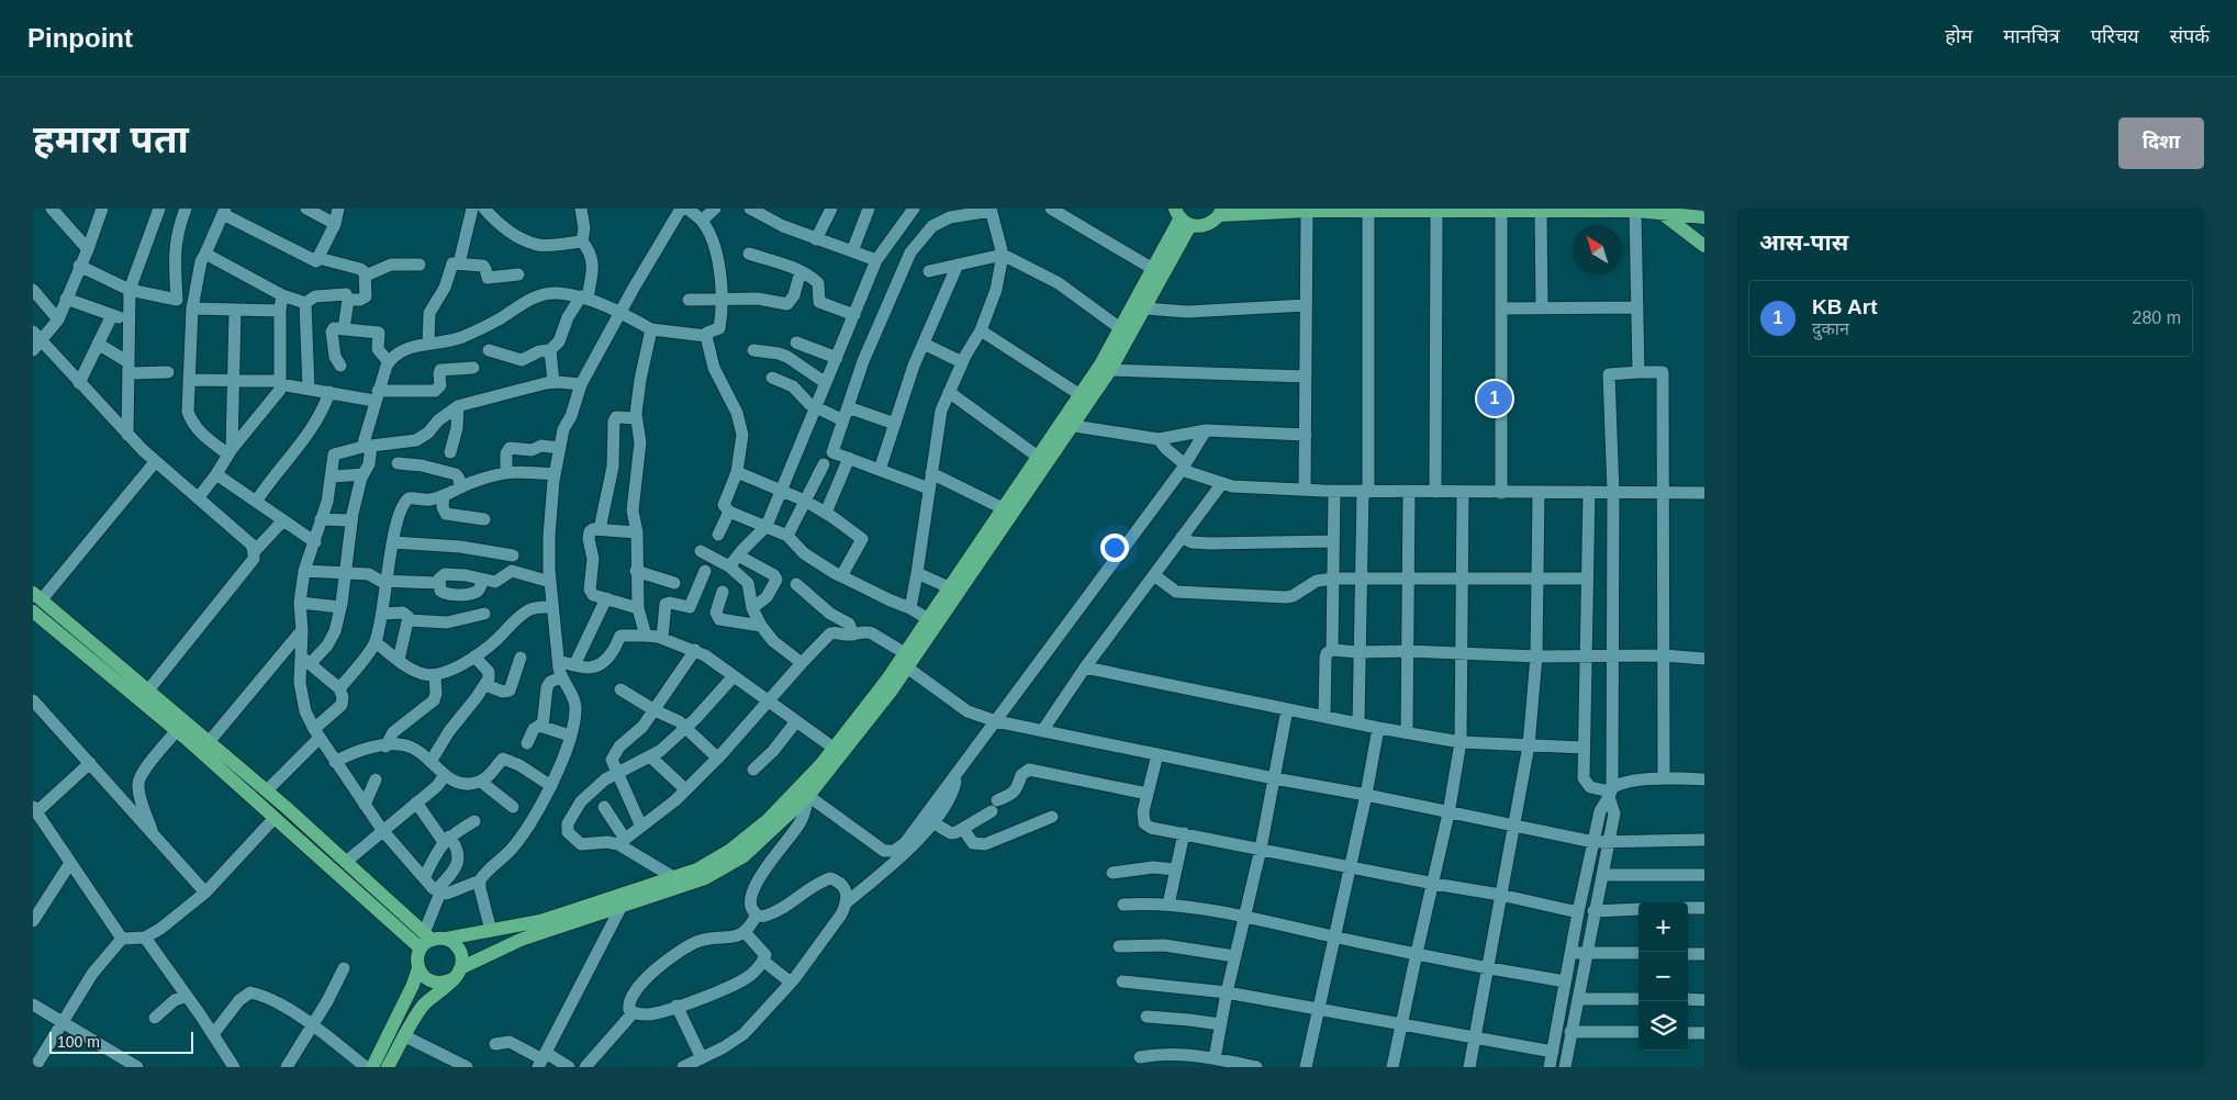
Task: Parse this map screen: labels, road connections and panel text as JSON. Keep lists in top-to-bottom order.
{
  "scale_bar": "100 m",
  "north": "top left",
  "page": {
    "header": "Pinpoint",
    "nav": [
      "होम",
      "मानचित्र",
      "परिचय",
      "संपर्क"
    ],
    "title": "हमारा पता",
    "buttons": "दिशा",
    "heading": "आस-पास",
    "list": [
      {
        "mark": "1",
        "name": "KB Art",
        "note": "दुकान",
        "value": "280 m"
      }
    ],
    "pins": "1",
    "map_buttons": ["+", "−"],
    "scale": "100 m"
  }
}
